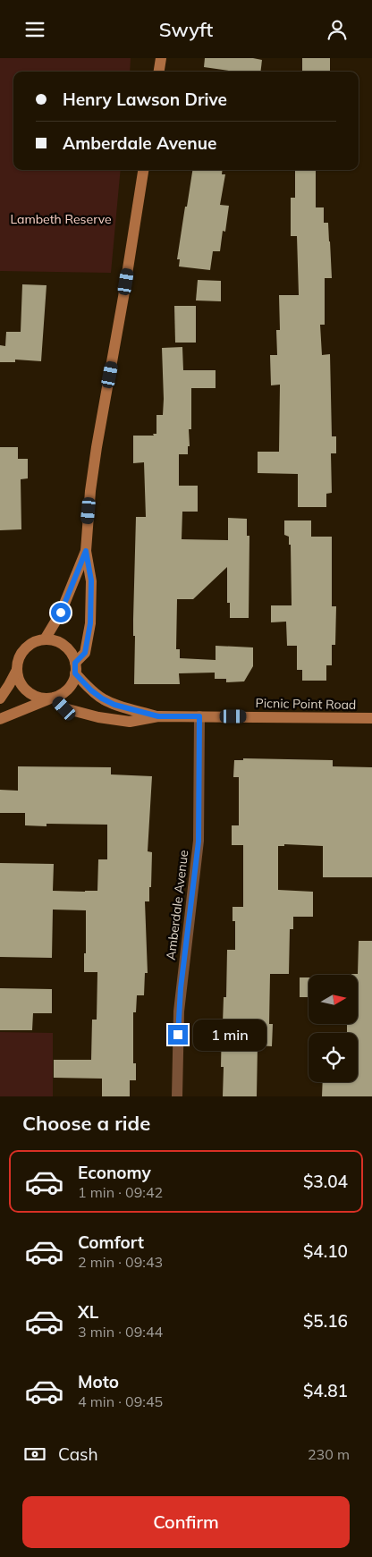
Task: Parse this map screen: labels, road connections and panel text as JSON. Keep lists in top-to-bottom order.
{
  "streets": {
    "main road": ["Picnic Point Road"],
    "street": ["Amberdale Avenue"]
  },
  "crossings": [
    ["Picnic Point Road", "Amberdale Avenue"]
  ],
  "parks": ["Lambeth Reserve"],
  "north": "right",
  "page": {
    "header": "Swyft",
    "banner": ["Henry Lawson Drive", "Amberdale Avenue"],
    "bubble": "1 min",
    "heading": "Choose a ride",
    "list": [
      {
        "name": "Economy",
        "note": "1 min · 09:42",
        "value": "$3.04"
      },
      {
        "name": "Comfort",
        "note": "2 min · 09:43",
        "value": "$4.10"
      },
      {
        "name": "XL",
        "note": "3 min · 09:44",
        "value": "$5.16"
      },
      {
        "name": "Moto",
        "note": "4 min · 09:45",
        "value": "$4.81"
      }
    ],
    "pay": ["Cash", "230 m"],
    "buttons": "Confirm"
  }
}
